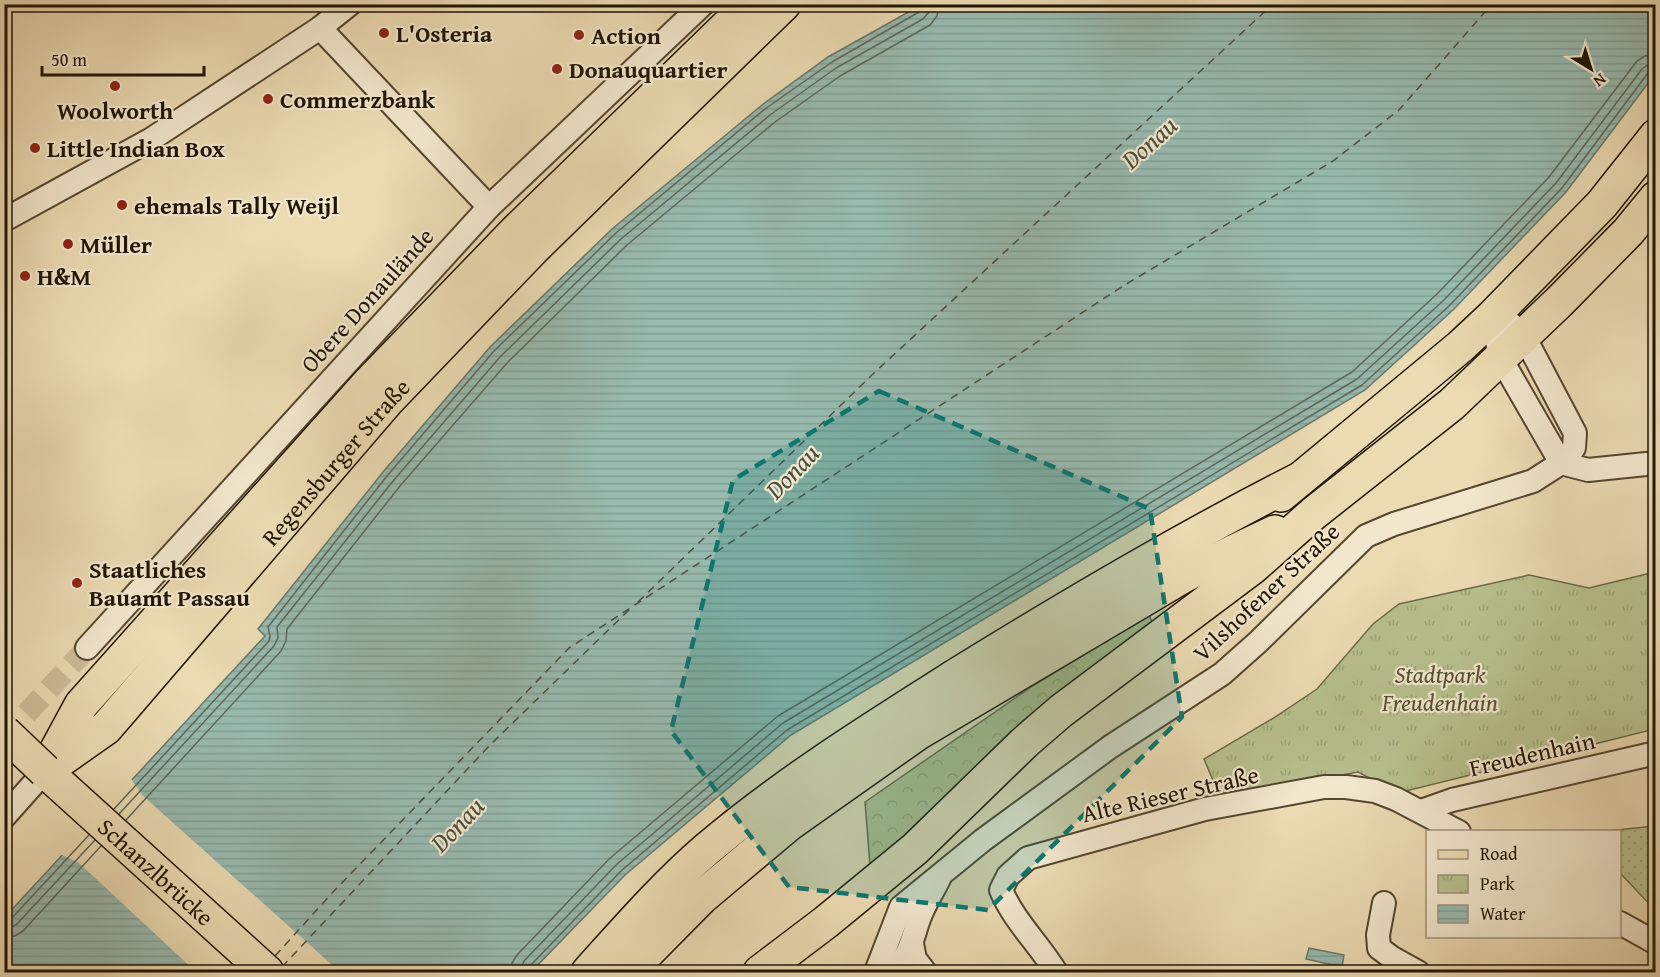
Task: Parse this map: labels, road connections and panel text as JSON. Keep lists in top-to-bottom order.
{
  "streets": {
    "main road": ["Regensburger Straße", "Schanzlbrücke"],
    "street": [
      "Obere Donaulände",
      "Vilshofener Straße",
      "Freudenhain",
      "Alte Rieser Straße"
    ]
  },
  "crossings": [
    ["Regensburger Straße", "Schanzlbrücke"],
    ["Freudenhain", "Alte Rieser Straße"]
  ],
  "water": ["Donau"],
  "parks": ["Stadtpark Freudenhain"],
  "places": [
    "L'Osteria",
    "Action",
    "Donauquartier",
    "Woolworth",
    "Commerzbank",
    "Little Indian Box",
    "ehemals Tally Weijl",
    "Müller",
    "H&M",
    "Staatliches Bauamt Passau"
  ],
  "legend": ["Road", "Park", "Water"],
  "scale_bar": "50 m",
  "north": "bottom right"
}
